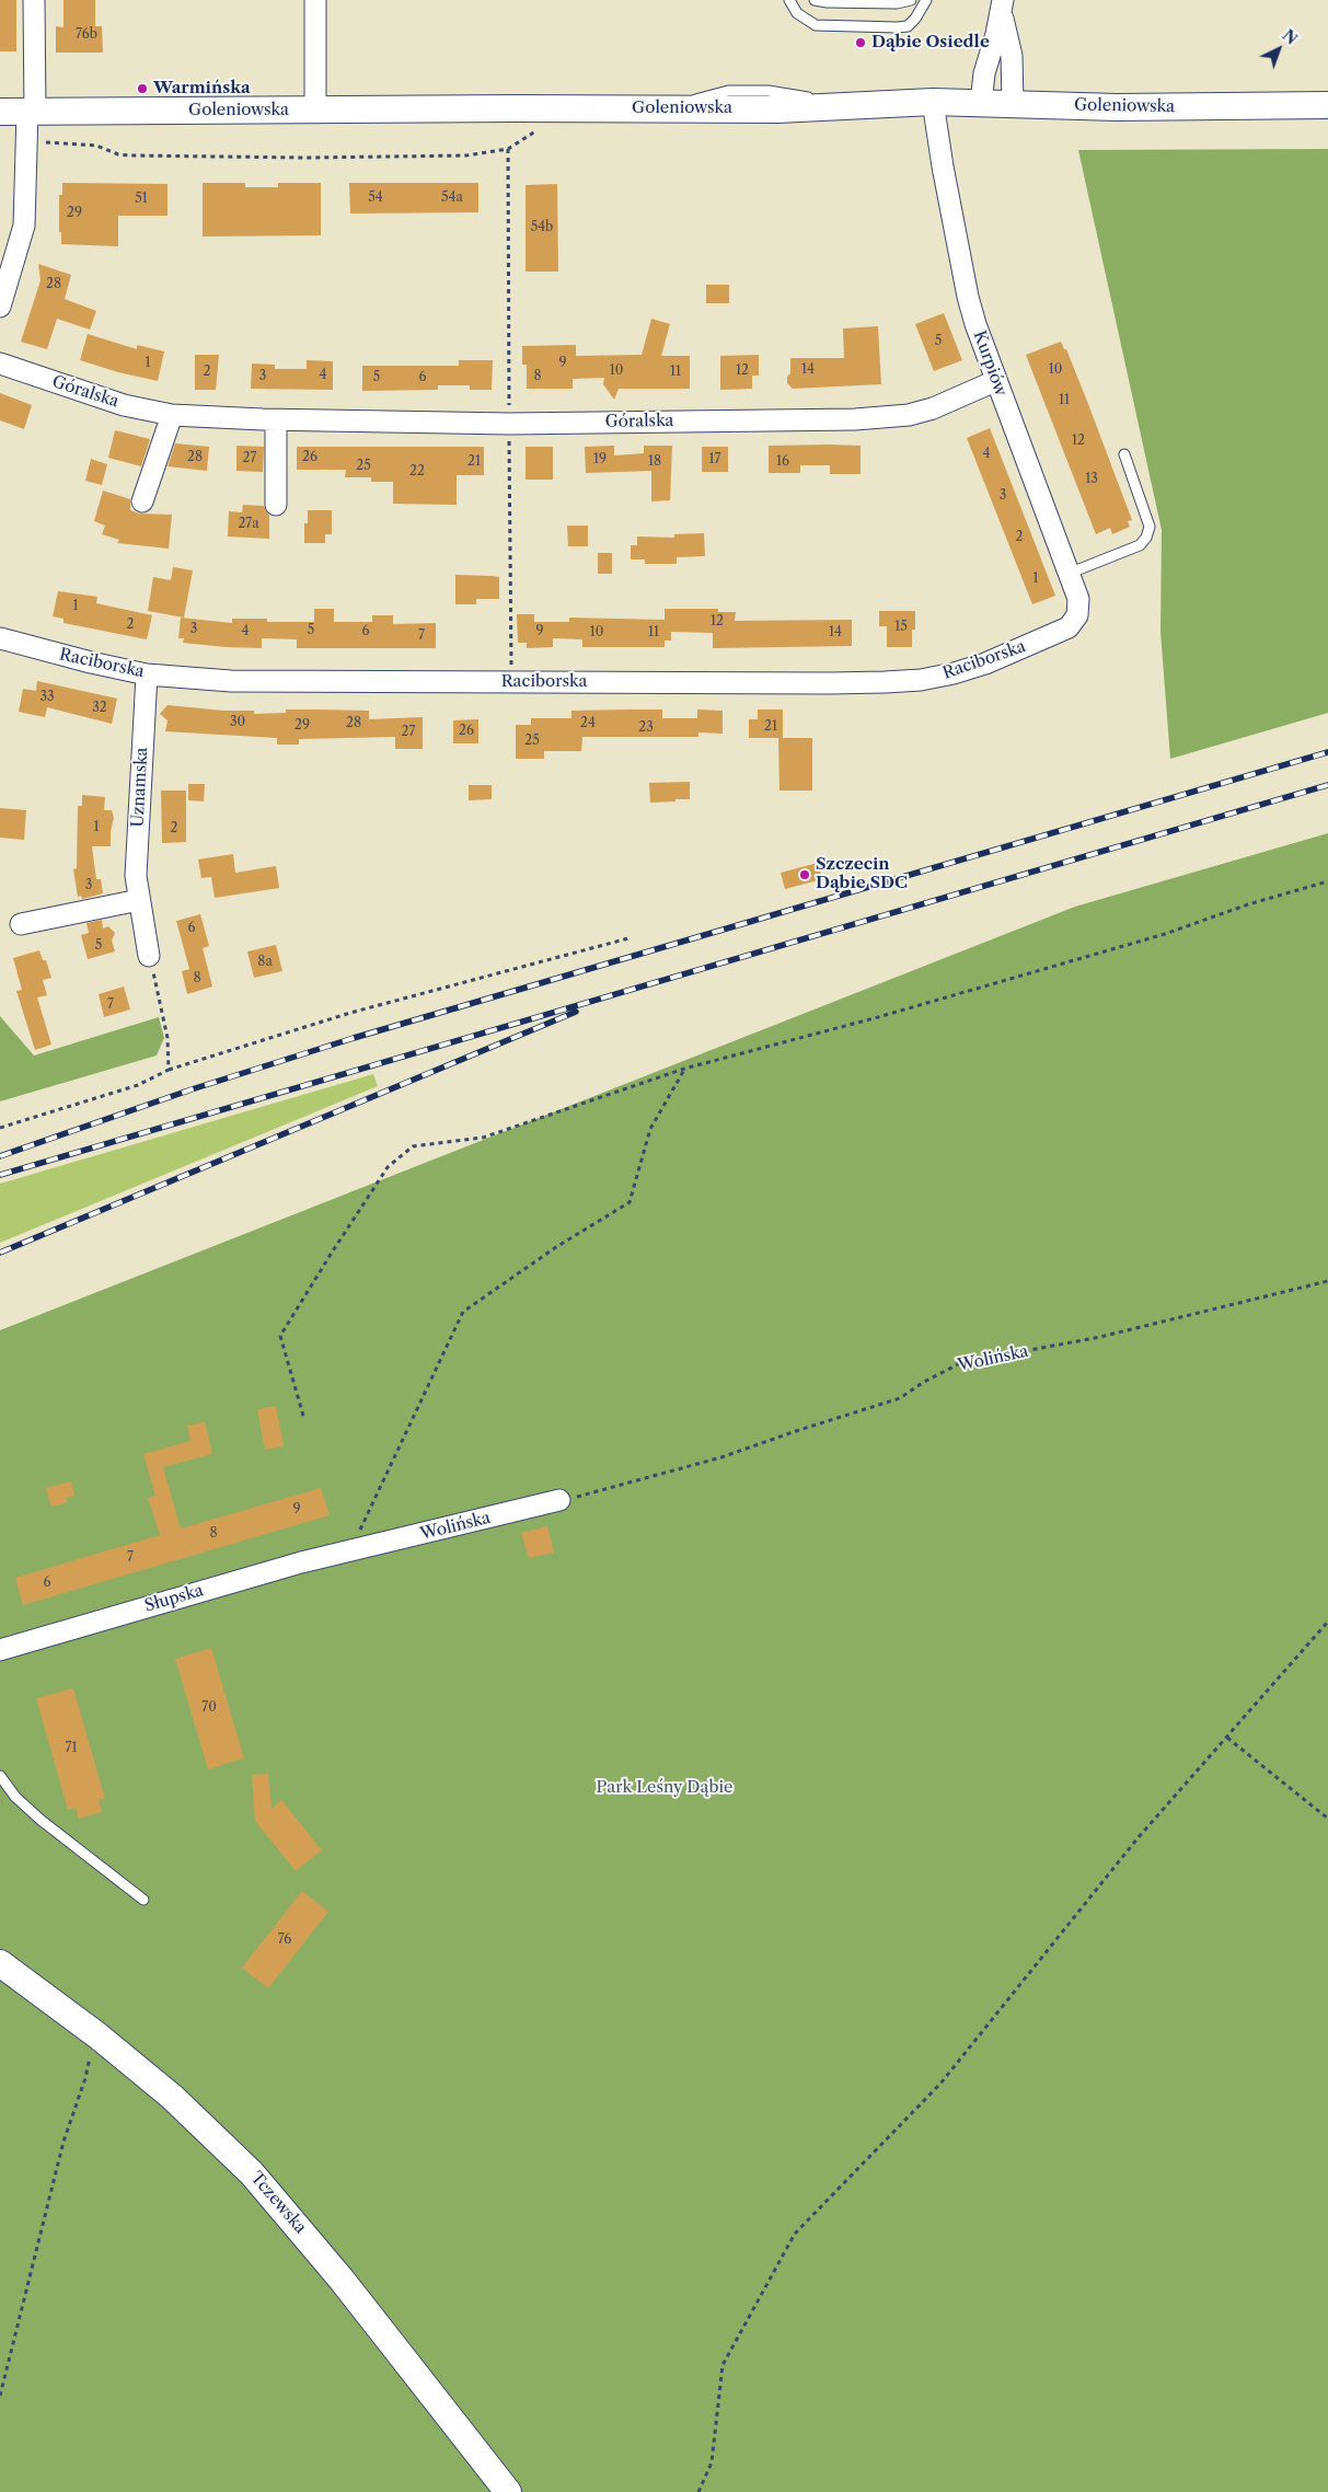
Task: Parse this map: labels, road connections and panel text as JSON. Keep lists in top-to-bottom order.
{
  "streets": {
    "street": [
      "Goleniowska",
      "Kurpiów",
      "Góralska",
      "Raciborska",
      "Uznamska",
      "Wolińska",
      "Słupska",
      "Tczewska"
    ]
  },
  "crossings": [
    ["Goleniowska", "Kurpiów"],
    ["Kurpiów", "Góralska"],
    ["Kurpiów", "Raciborska"],
    ["Raciborska", "Uznamska"],
    ["Wolińska", "Słupska"]
  ],
  "parks": ["Park Leśny Dąbie"],
  "places": ["Dąbie Osiedle", "Warmińska", "Szczecin Dąbie SDC"],
  "house_numbers": [
    "76b",
    "54",
    "54a",
    "51",
    "29",
    "54b",
    "28",
    "5",
    "1",
    "9",
    "14",
    "10",
    "10",
    "12",
    "2",
    "11",
    "4",
    "3",
    "8",
    "5",
    "6",
    "11",
    "12",
    "4",
    "28",
    "26",
    "27",
    "19",
    "17",
    "21",
    "18",
    "16",
    "25",
    "22",
    "13",
    "3",
    "27a",
    "2",
    "1",
    "1",
    "12",
    "2",
    "15",
    "3",
    "5",
    "4",
    "6",
    "9",
    "10",
    "11",
    "14",
    "7",
    "33",
    "32",
    "30",
    "28",
    "24",
    "29",
    "21",
    "23",
    "26",
    "27",
    "25",
    "1",
    "2",
    "3",
    "6",
    "5",
    "8a",
    "8",
    "7",
    "9",
    "8",
    "7",
    "6",
    "70",
    "71",
    "76"
  ],
  "north": "top right"
}
